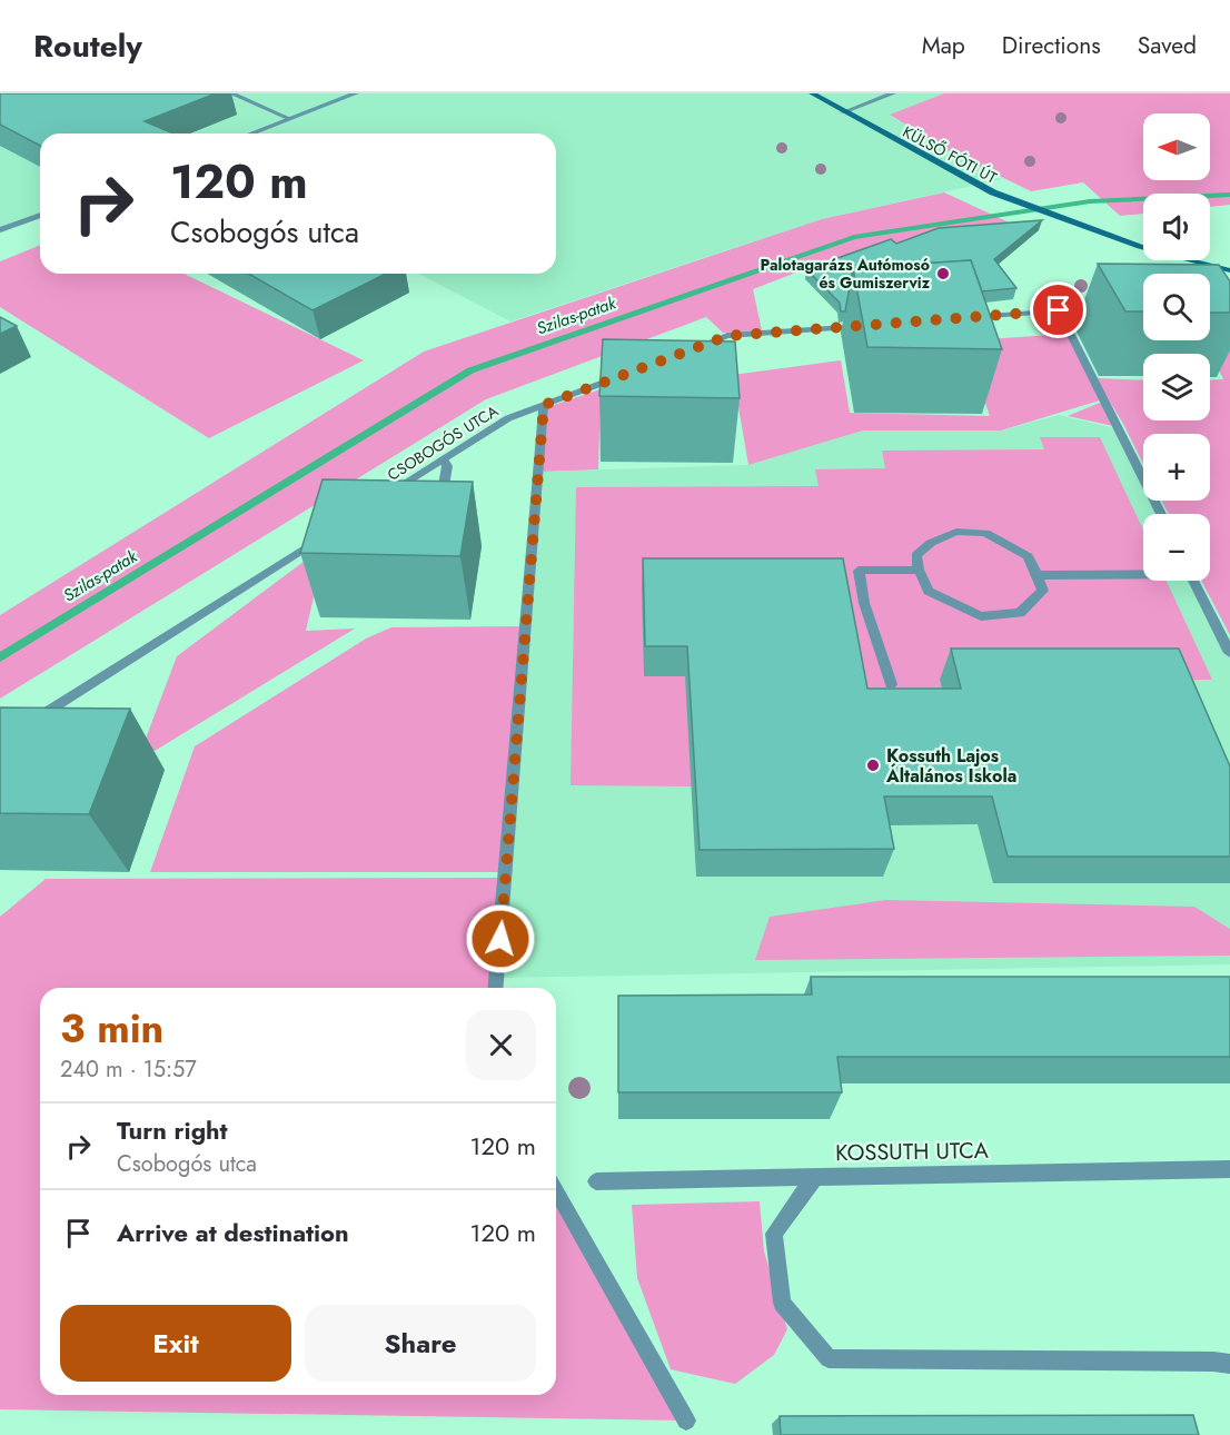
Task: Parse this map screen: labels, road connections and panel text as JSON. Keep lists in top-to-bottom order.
{
  "streets": {
    "main road": ["KÜLSŐ FÓTI ÚT"],
    "street": ["CSOBOGÓS UTCA", "KOSSUTH UTCA"]
  },
  "water": ["Szilas-patak"],
  "places": ["Palotagarázs Autómosó és Gumiszerviz", "Kossuth Lajos Általános Iskola"],
  "north": "left",
  "page": {
    "header": "Routely",
    "nav": ["Map", "Directions", "Saved"],
    "map_buttons": ["+", "−"],
    "turn": ["120 m", "Csobogós utca"],
    "heading": ["3 min", "240 m · 15:57"],
    "list": [
      {
        "name": "Turn right",
        "note": "Csobogós utca",
        "value": "120 m"
      },
      {
        "name": "Arrive at destination",
        "value": "120 m"
      }
    ],
    "buttons": ["Exit", "Share"]
  }
}
